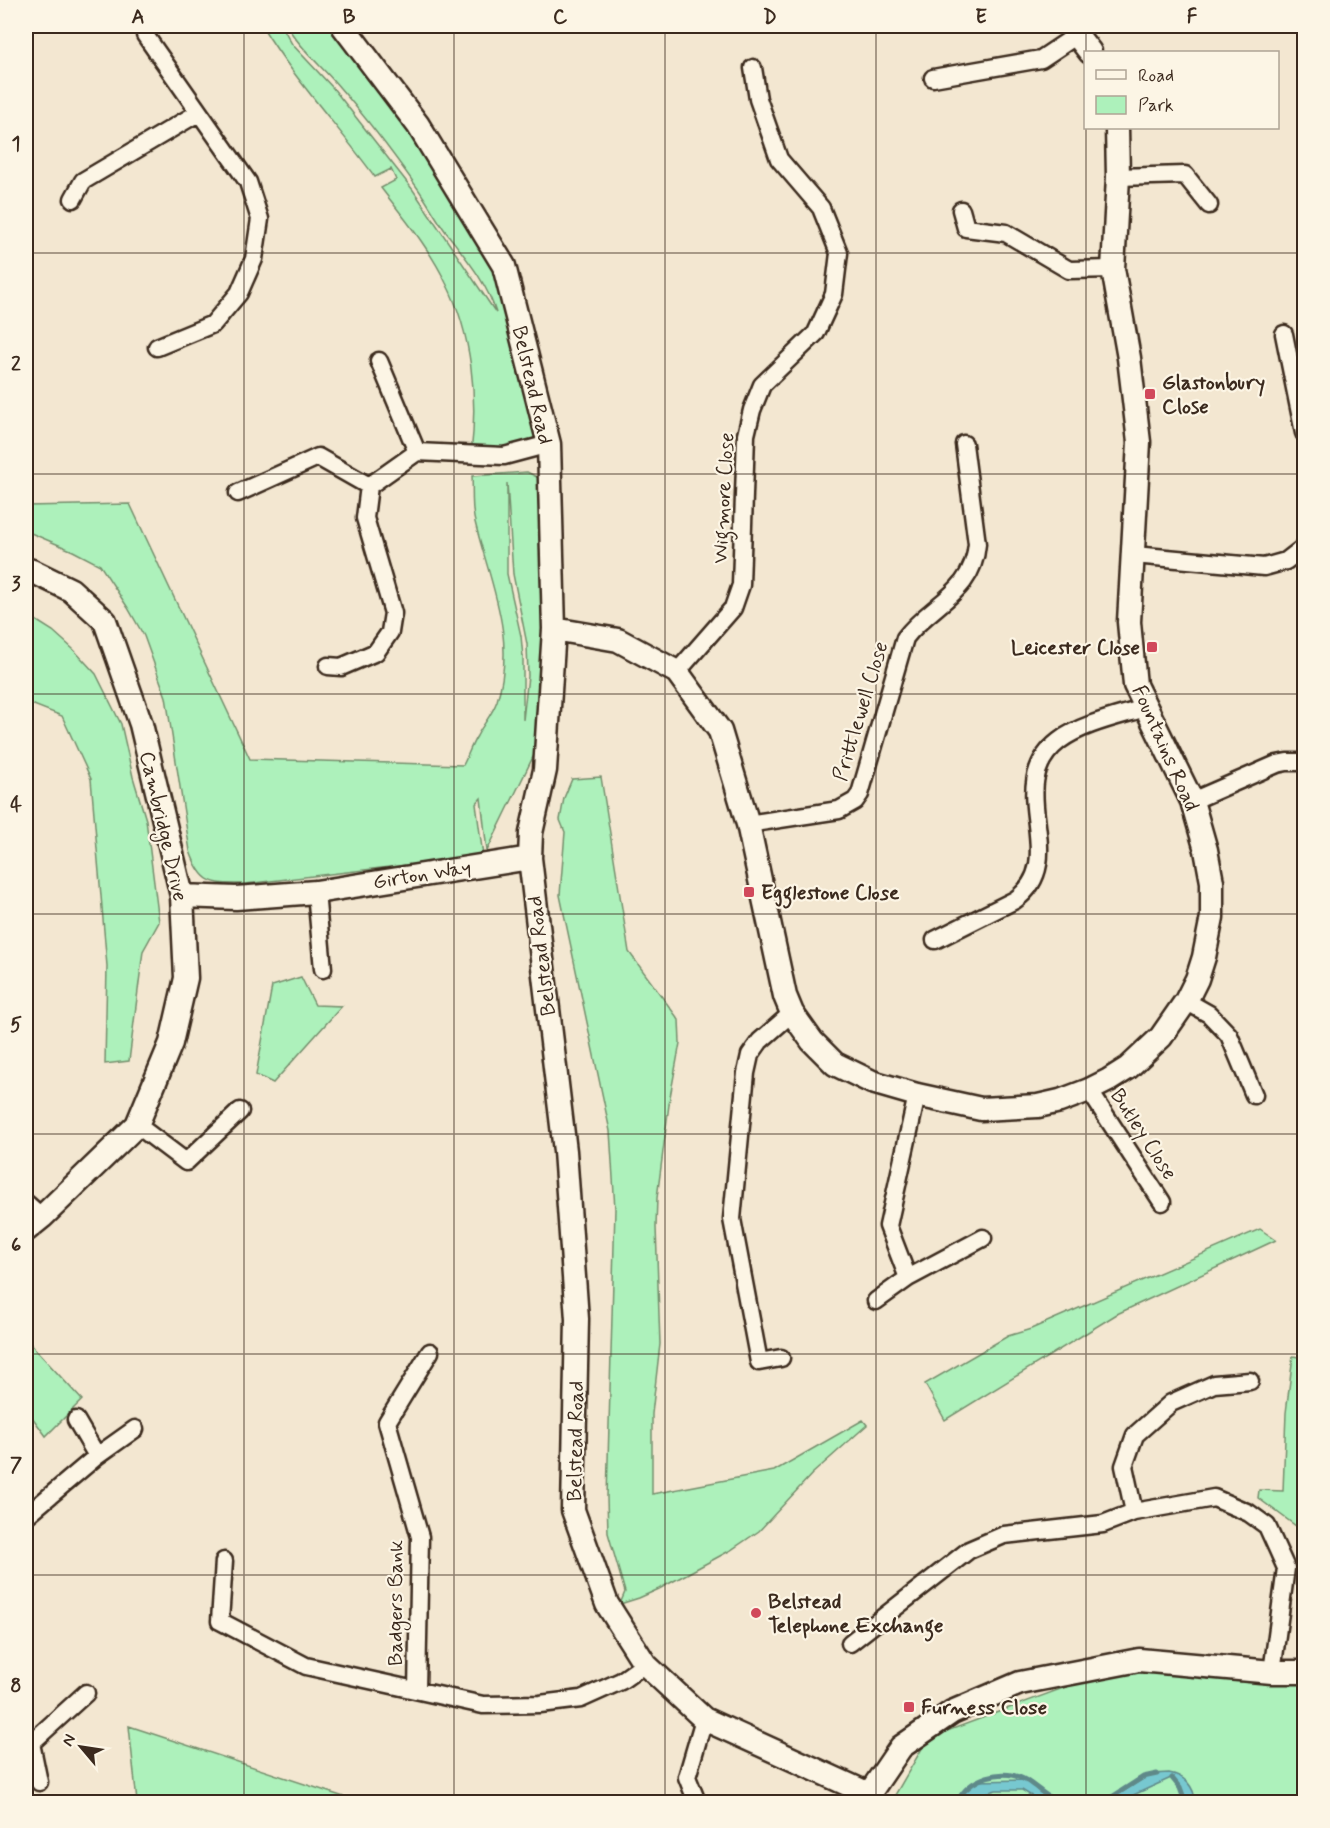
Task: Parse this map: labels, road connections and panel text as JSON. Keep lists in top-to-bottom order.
{
  "streets": {
    "street": [
      "Belstead Road",
      "Wigmore Close",
      "Prittlewell Close",
      "Fountains Road",
      "Cambridge Drive",
      "Girton Way",
      "Butley Close",
      "Badgers Bank"
    ]
  },
  "crossings": [
    ["Belstead Road", "Fountains Road"],
    ["Belstead Road", "Girton Way"],
    ["Belstead Road", "Badgers Bank"],
    ["Wigmore Close", "Fountains Road"],
    ["Prittlewell Close", "Fountains Road"],
    ["Fountains Road", "Butley Close"],
    ["Cambridge Drive", "Girton Way"]
  ],
  "places": {
    "transit": [
      "Glastonbury Close",
      "Leicester Close",
      "Egglestone Close",
      "Furness Close"
    ],
    "other": ["Belstead Telephone Exchange"]
  },
  "legend": ["Road", "Park"],
  "north": "top left",
  "grid": {
    "columns": [
      "A",
      "B",
      "C",
      "D",
      "E",
      "F"
    ],
    "rows": [
      "1",
      "2",
      "3",
      "4",
      "5",
      "6",
      "7",
      "8"
    ]
  }
}
